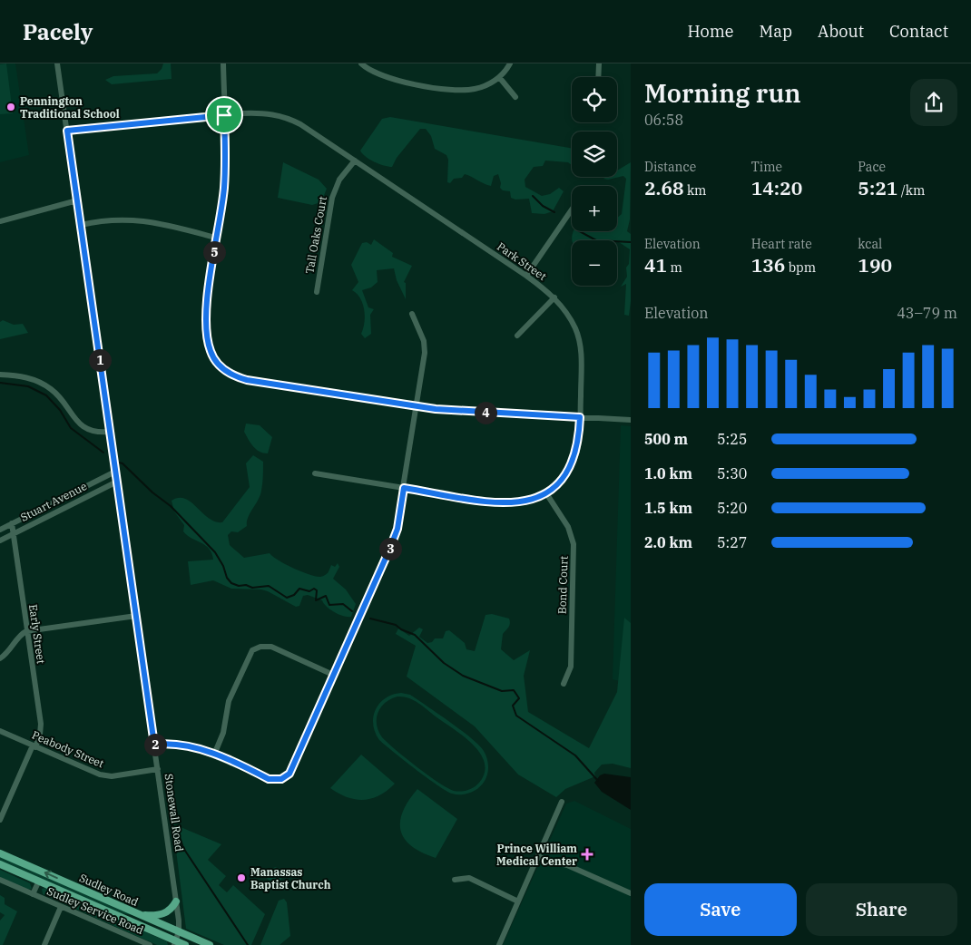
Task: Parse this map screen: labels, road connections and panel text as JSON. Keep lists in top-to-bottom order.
{
  "streets": {
    "main road": ["Sudley Road"],
    "street": [
      "Tall Oaks Court",
      "Park Street",
      "Stuart Avenue",
      "Bond Court",
      "Early Street",
      "Peabody Street",
      "Stonewall Road",
      "Sudley Service Road"
    ]
  },
  "crossings": [
    ["Tall Oaks Court", "Park Street"],
    ["Park Street", "Bond Court"],
    ["Park Street", "Stonewall Road"],
    ["Stuart Avenue", "Early Street"],
    ["Stuart Avenue", "Stonewall Road"],
    ["Early Street", "Peabody Street"],
    ["Peabody Street", "Stonewall Road"],
    ["Stonewall Road", "Sudley Road"],
    ["Sudley Road", "Sudley Service Road"]
  ],
  "places": {
    "other": ["Pennington Traditional School", "Manassas Baptist Church"],
    "health": ["Prince William Medical Center"]
  },
  "page": {
    "header": "Pacely",
    "nav": [
      "Home",
      "Map",
      "About",
      "Contact"
    ],
    "heading": ["Morning run", "06:58"],
    "map_buttons": ["+", "−"],
    "stats": [
      ["Distance", "2.68 km"],
      ["Time", "14:20"],
      ["Pace", "5:21 /km"],
      ["Elevation", "41 m"],
      ["Heart rate", "136 bpm"],
      ["kcal", "190"]
    ],
    "pins": [
      "5",
      "1",
      "4",
      "3",
      "2"
    ],
    "chart": ["Elevation", "43–79 m"],
    "list": [
      {
        "name": "500 m",
        "note": "5:25"
      },
      {
        "name": "1.0 km",
        "note": "5:30"
      },
      {
        "name": "1.5 km",
        "note": "5:20"
      },
      {
        "name": "2.0 km",
        "note": "5:27"
      }
    ],
    "buttons": ["Save", "Share"]
  }
}
